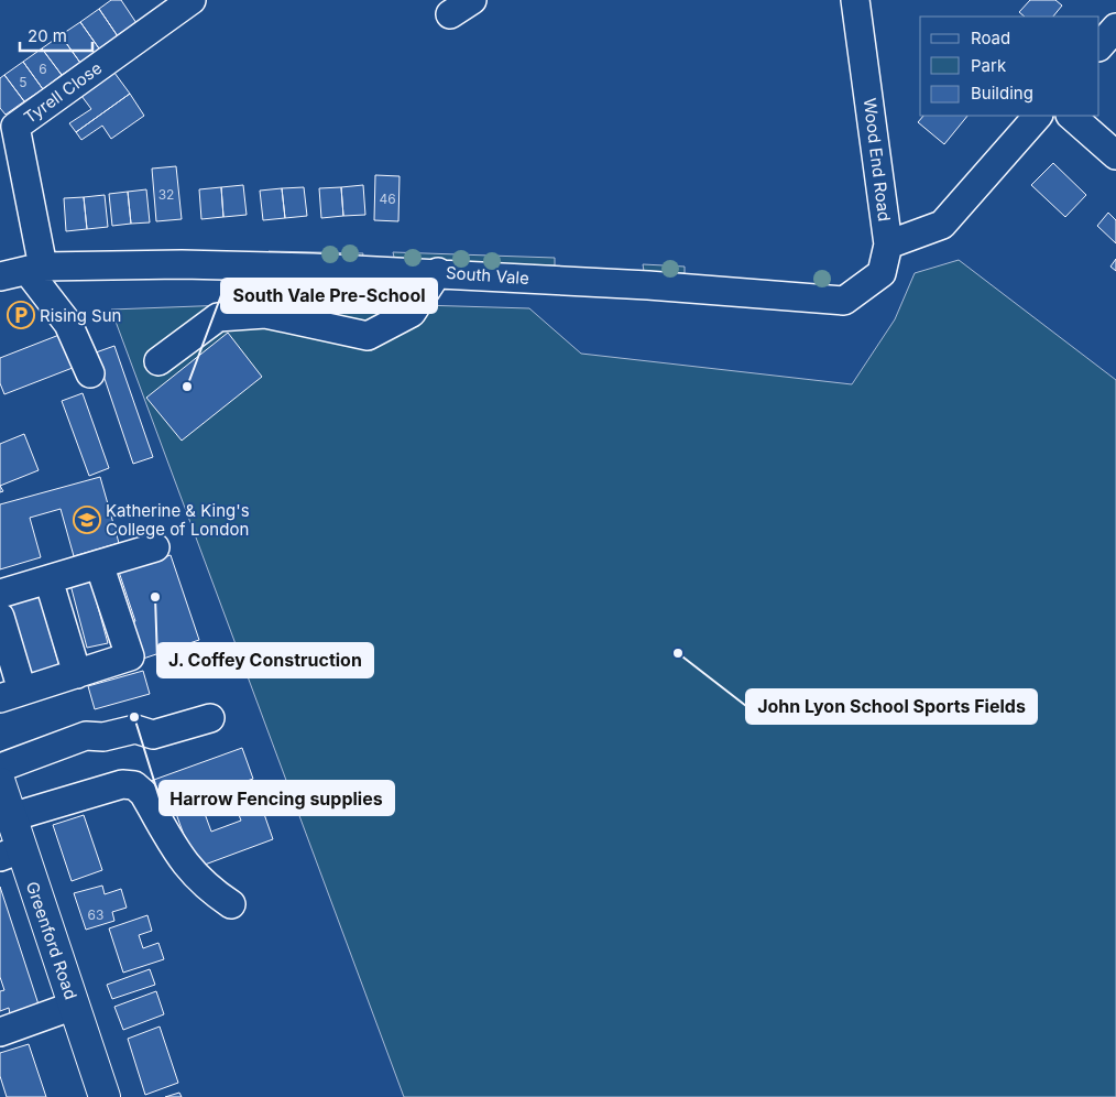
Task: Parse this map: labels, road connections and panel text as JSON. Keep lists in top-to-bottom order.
{
  "streets": {
    "main road": ["Greenford Road"],
    "street": ["Tyrell Close", "Wood End Road", "South Vale"]
  },
  "crossings": [
    ["Tyrell Close", "South Vale"],
    ["Wood End Road", "South Vale"]
  ],
  "places": {
    "parking": ["Rising Sun"],
    "other": [
      "South Vale Pre-School",
      "J. Coffey Construction",
      "John Lyon School Sports Fields",
      "Harrow Fencing supplies"
    ],
    "school or university": ["Katherine & King's College of London"]
  },
  "house_numbers": [
    "6",
    "5",
    "32",
    "46",
    "63"
  ],
  "legend": ["Road", "Park", "Building"],
  "scale_bar": "20 m"
}
